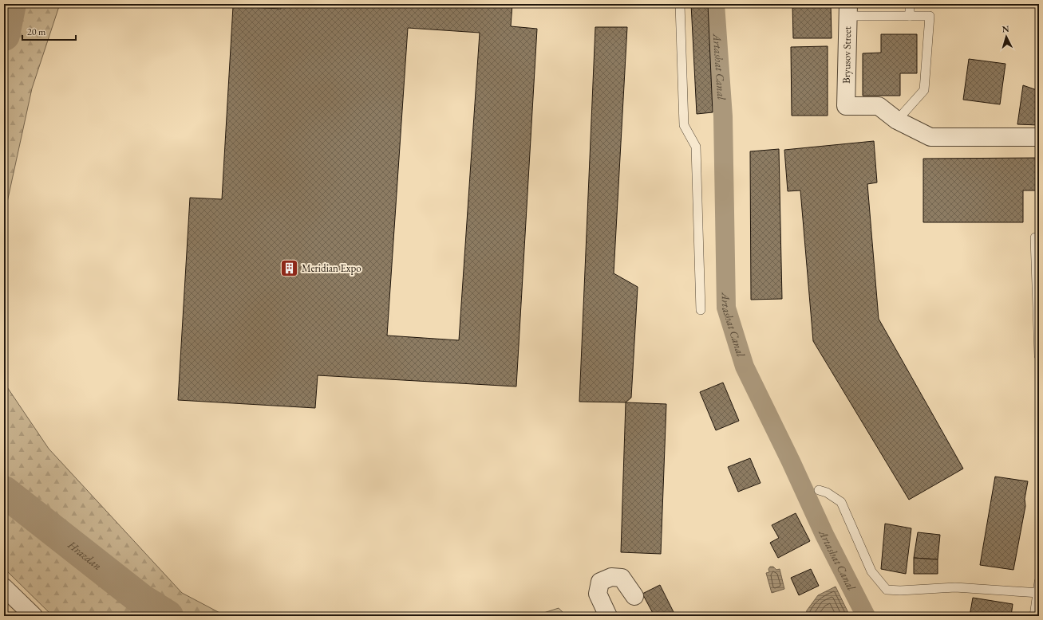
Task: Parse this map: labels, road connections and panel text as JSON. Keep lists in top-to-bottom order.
{
  "streets": {
    "street": ["Bryusov Street"]
  },
  "water": ["Artashat Canal", "Hrazdan"],
  "places": {
    "building": ["Meridian Expo"]
  },
  "scale_bar": "20 m",
  "north": "top"
}
